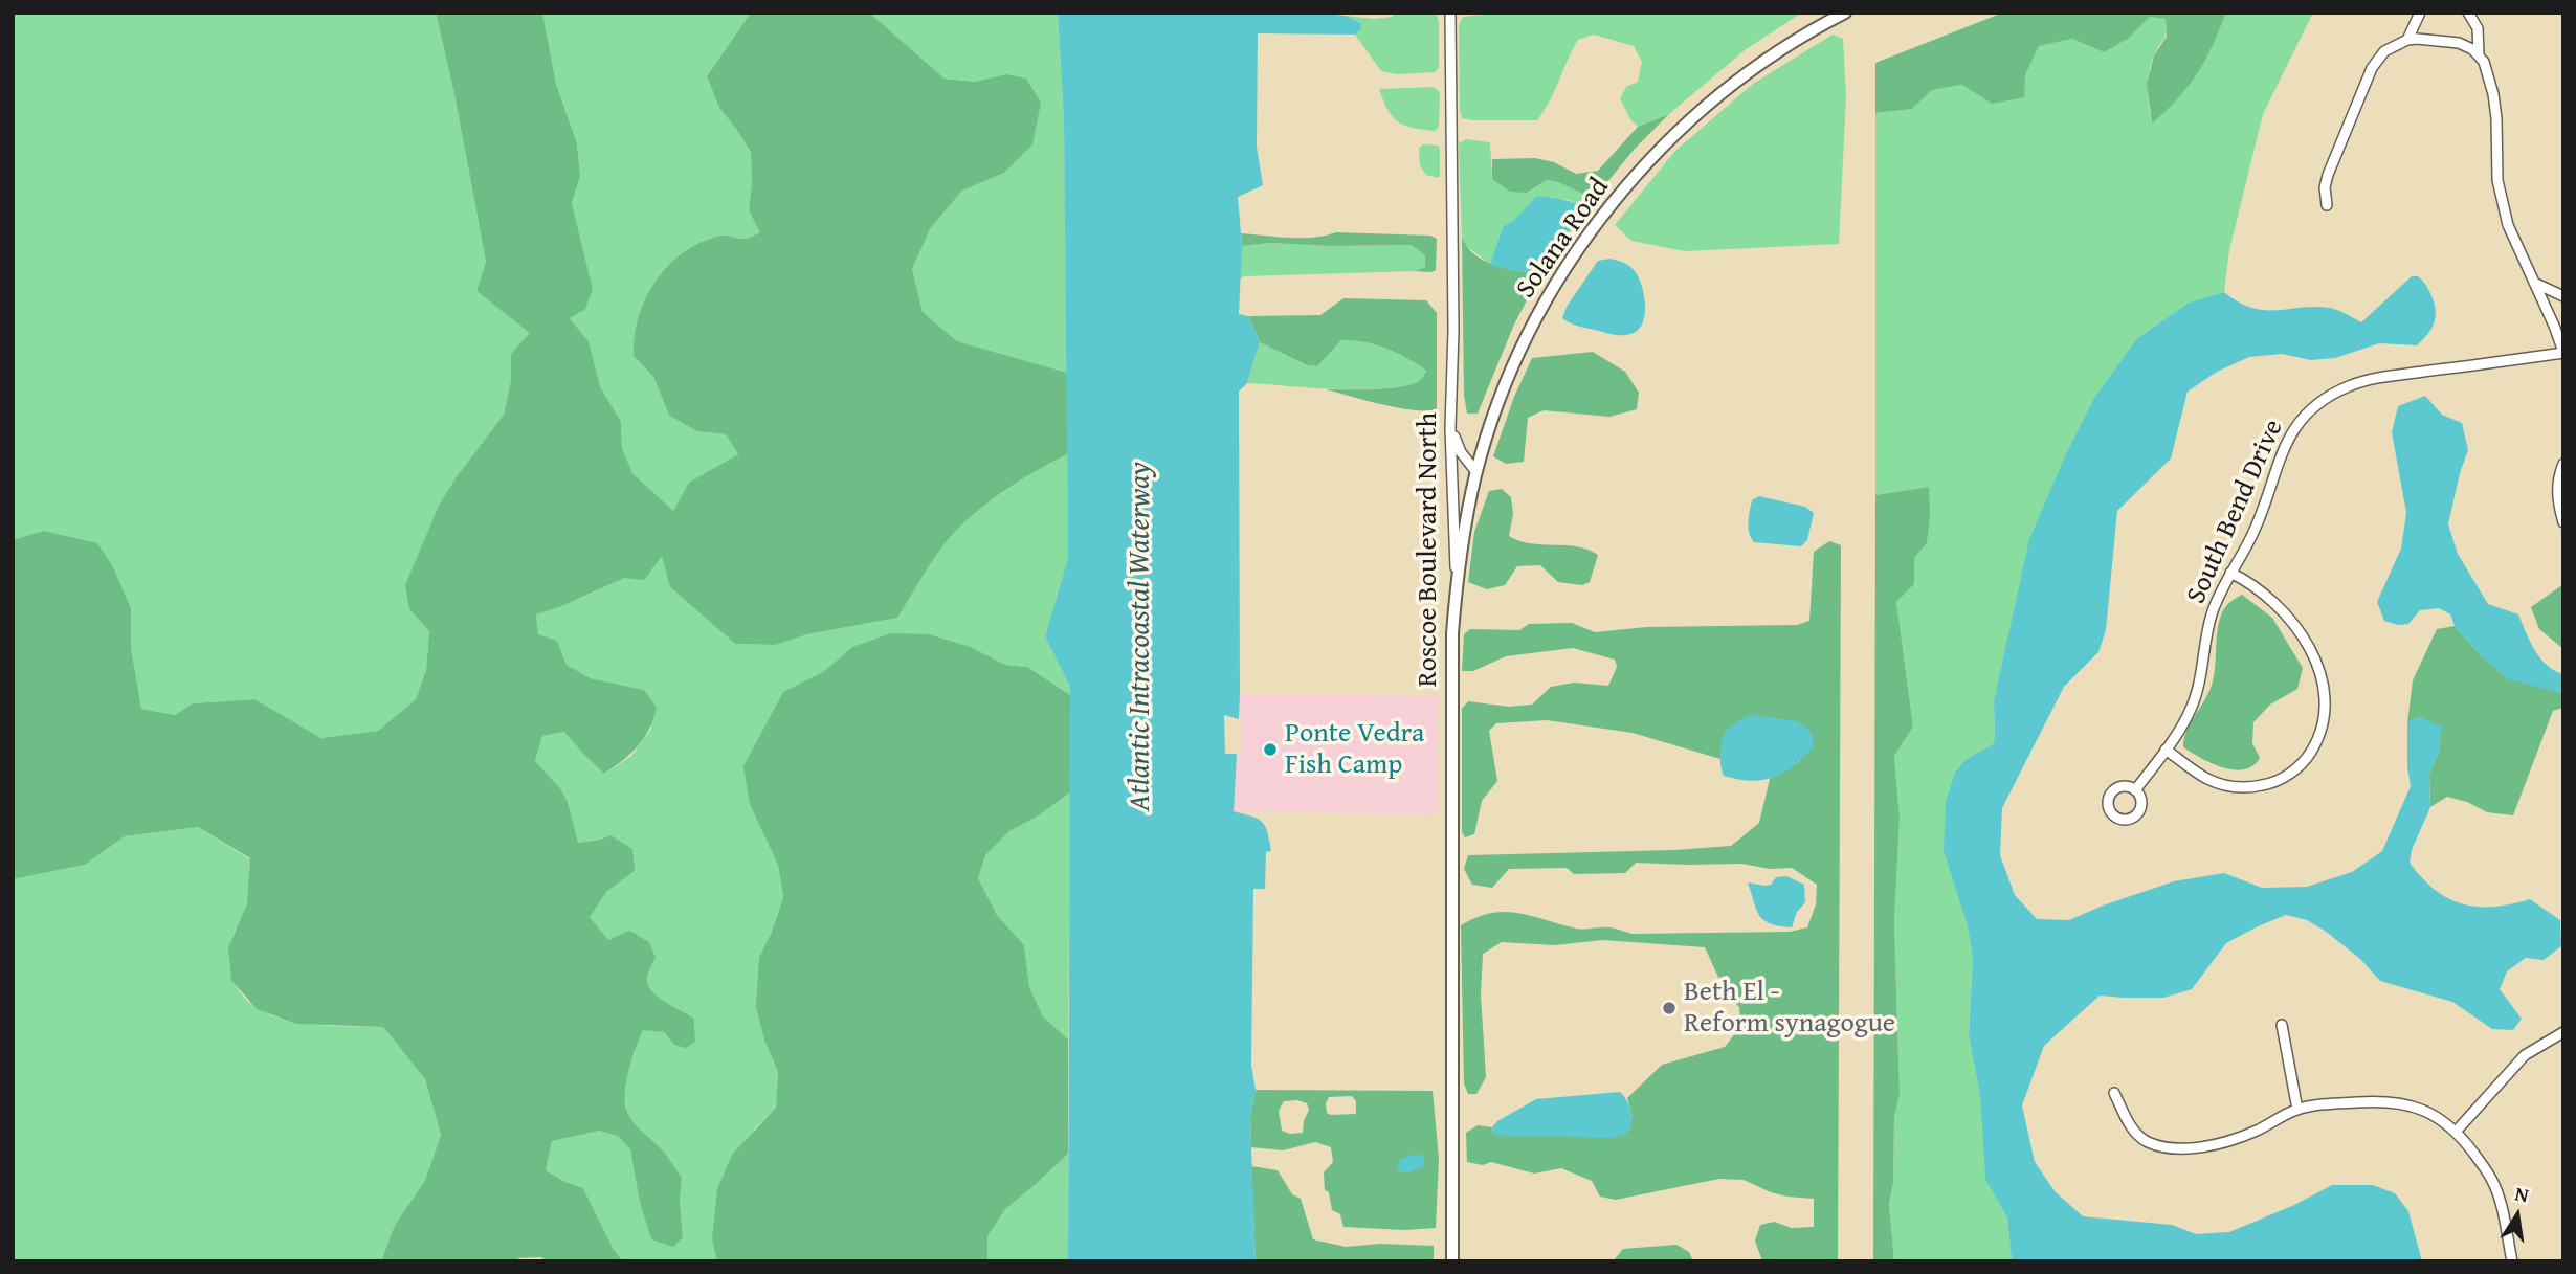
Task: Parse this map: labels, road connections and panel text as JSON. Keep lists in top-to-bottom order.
{
  "streets": {
    "street": ["Solana Road", "South Bend Drive", "Roscoe Boulevard North"]
  },
  "crossings": [
    ["Solana Road", "Roscoe Boulevard North"]
  ],
  "water": ["Atlantic Intracoastal Waterway"],
  "places": ["Ponte Vedra Fish Camp", "Beth El - Reform synagogue"],
  "north": "top"
}
